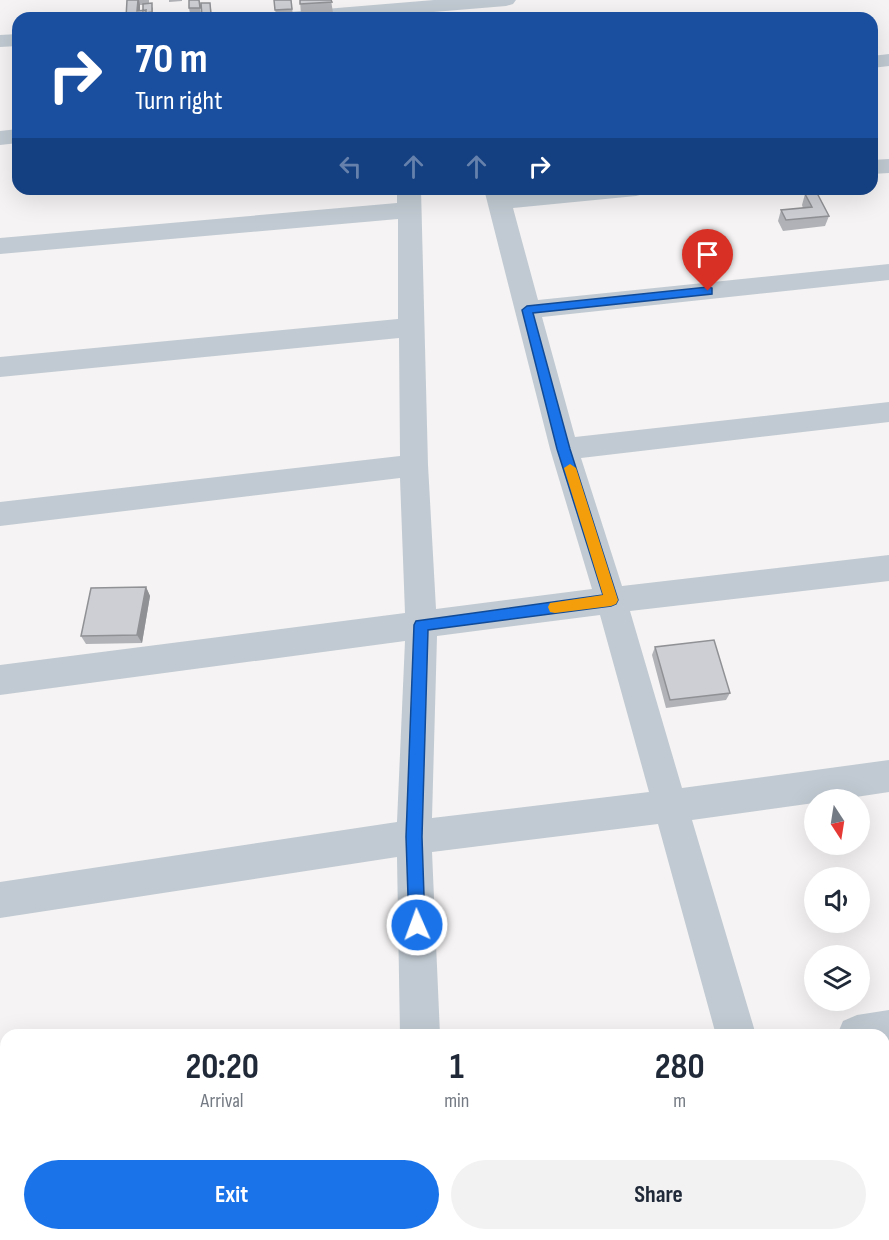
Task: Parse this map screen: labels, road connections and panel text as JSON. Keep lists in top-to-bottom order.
{
  "north": "bottom",
  "page": {
    "turn": ["70 m", "Turn right"],
    "eta": [
      "20:20",
      "Arrival",
      "1",
      "min",
      "280",
      "m"
    ],
    "buttons": ["Exit", "Share"]
  }
}
